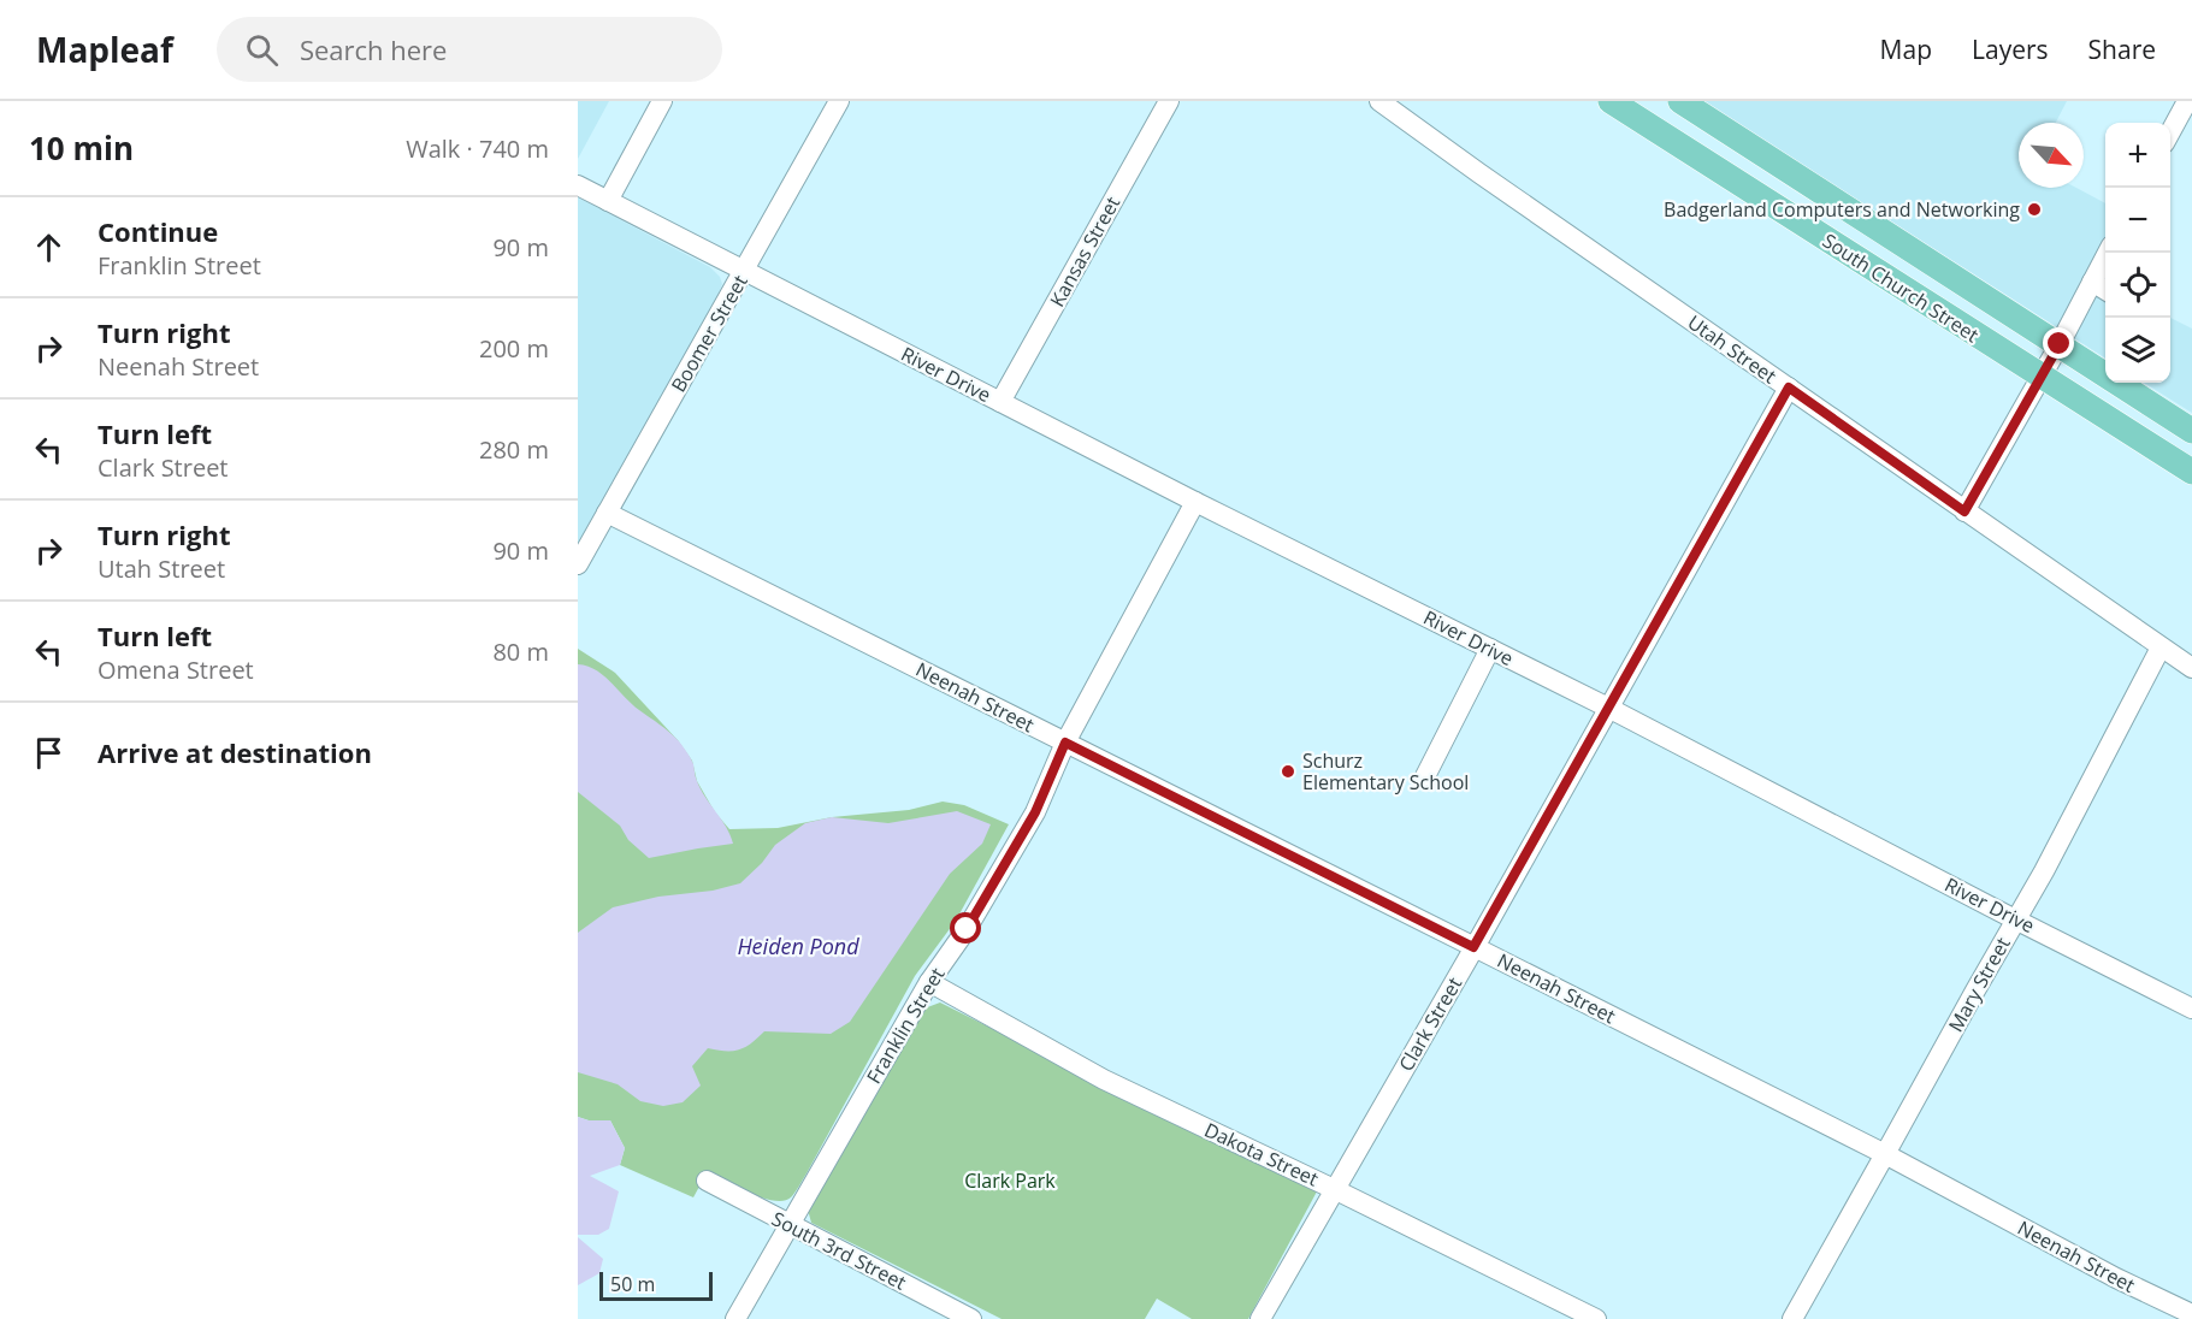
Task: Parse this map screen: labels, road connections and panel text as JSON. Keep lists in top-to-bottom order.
{
  "streets": {
    "main road": ["South Church Street"],
    "street": [
      "Kansas Street",
      "Boomer Street",
      "Utah Street",
      "River Drive",
      "Neenah Street",
      "Mary Street",
      "Clark Street",
      "Franklin Street",
      "Dakota Street",
      "South 3rd Street"
    ]
  },
  "crossings": [
    ["Kansas Street", "River Drive"],
    ["Boomer Street", "River Drive"],
    ["Boomer Street", "Neenah Street"],
    ["Utah Street", "Mary Street"],
    ["Utah Street", "Clark Street"],
    ["River Drive", "Mary Street"],
    ["River Drive", "Clark Street"],
    ["River Drive", "Franklin Street"],
    ["Neenah Street", "Mary Street"],
    ["Neenah Street", "Clark Street"],
    ["Neenah Street", "Franklin Street"],
    ["Clark Street", "Dakota Street"],
    ["Franklin Street", "Dakota Street"],
    ["Franklin Street", "South 3rd Street"]
  ],
  "water": ["Heiden Pond"],
  "parks": ["Clark Park"],
  "places": ["Badgerland Computers and Networking", "Schurz Elementary School"],
  "scale_bar": "50 m",
  "north": "bottom right",
  "page": {
    "header": "Mapleaf",
    "search": "Search here",
    "nav": ["Map", "Layers", "Share"],
    "heading": ["10 min", "Walk · 740 m"],
    "map_buttons": ["+", "−"],
    "list": [
      ["Continue", "Franklin Street", "90 m"],
      ["Turn right", "Neenah Street", "200 m"],
      ["Turn left", "Clark Street", "280 m"],
      ["Turn right", "Utah Street", "90 m"],
      ["Turn left", "Omena Street", "80 m"],
      "Arrive at destination"
    ],
    "scale": "50 m"
  }
}
